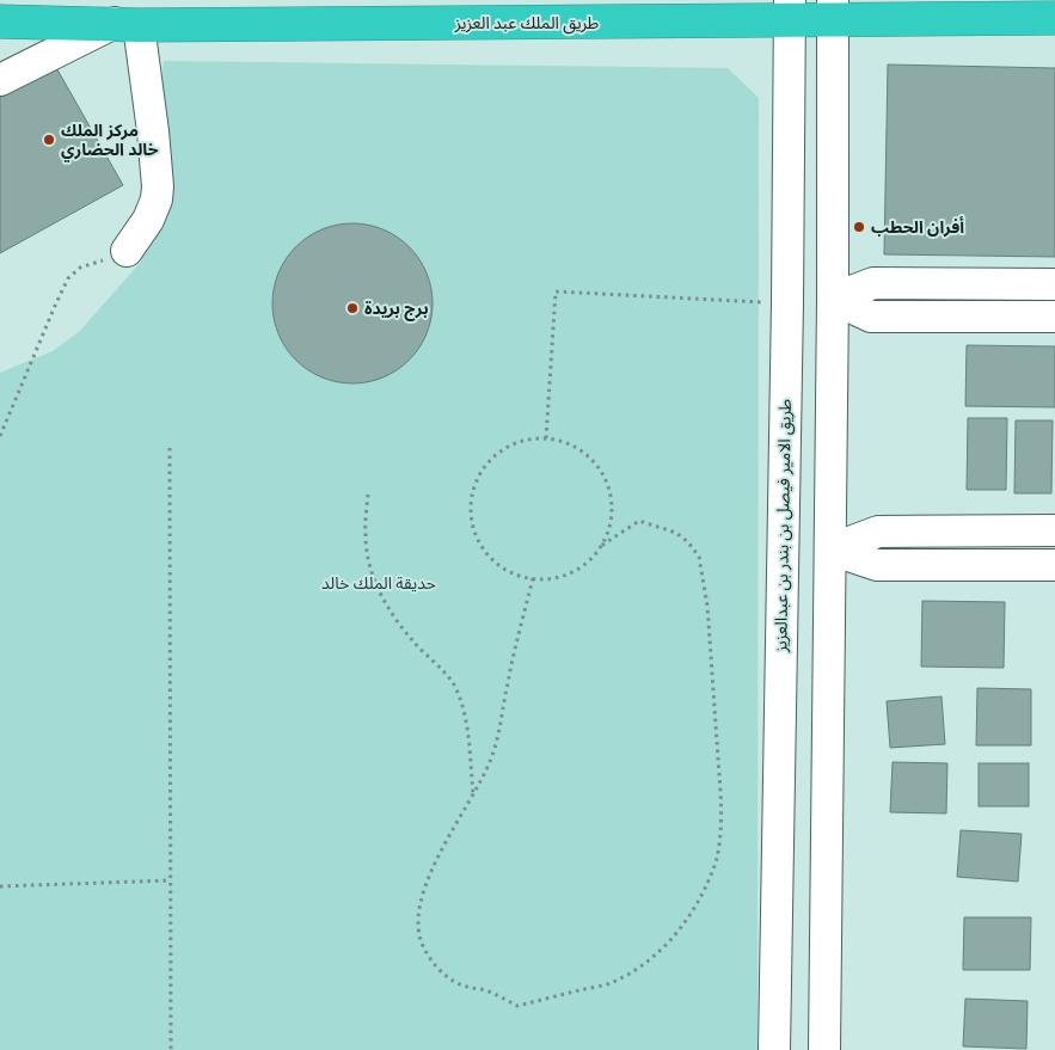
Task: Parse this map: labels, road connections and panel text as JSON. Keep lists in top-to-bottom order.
{
  "streets": {
    "highway": ["طريق الملك عبد العزيز"],
    "street": ["طريق الامير فيصل بن بندر بن عبدالعزيز"]
  },
  "crossings": [
    ["طريق الملك عبد العزيز", "طريق الامير فيصل بن بندر بن عبدالعزيز"]
  ],
  "parks": ["حديقة الملك خالد"],
  "places": ["مركز الملك خالد الحضاري", "أفران الحطب", "برج بريدة"]
}
